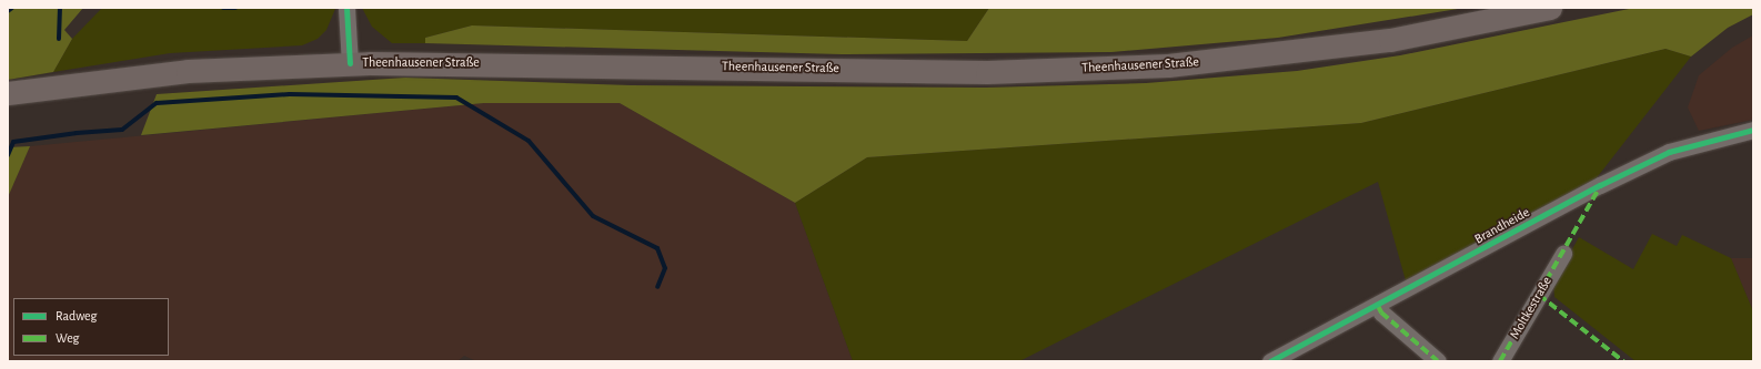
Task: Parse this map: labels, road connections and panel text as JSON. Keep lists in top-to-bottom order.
{
  "streets": {
    "main road": ["Theenhausener Straße"],
    "street": ["Brandheide", "Moltkestraße"]
  },
  "legend": ["Radweg", "Weg"]
}
